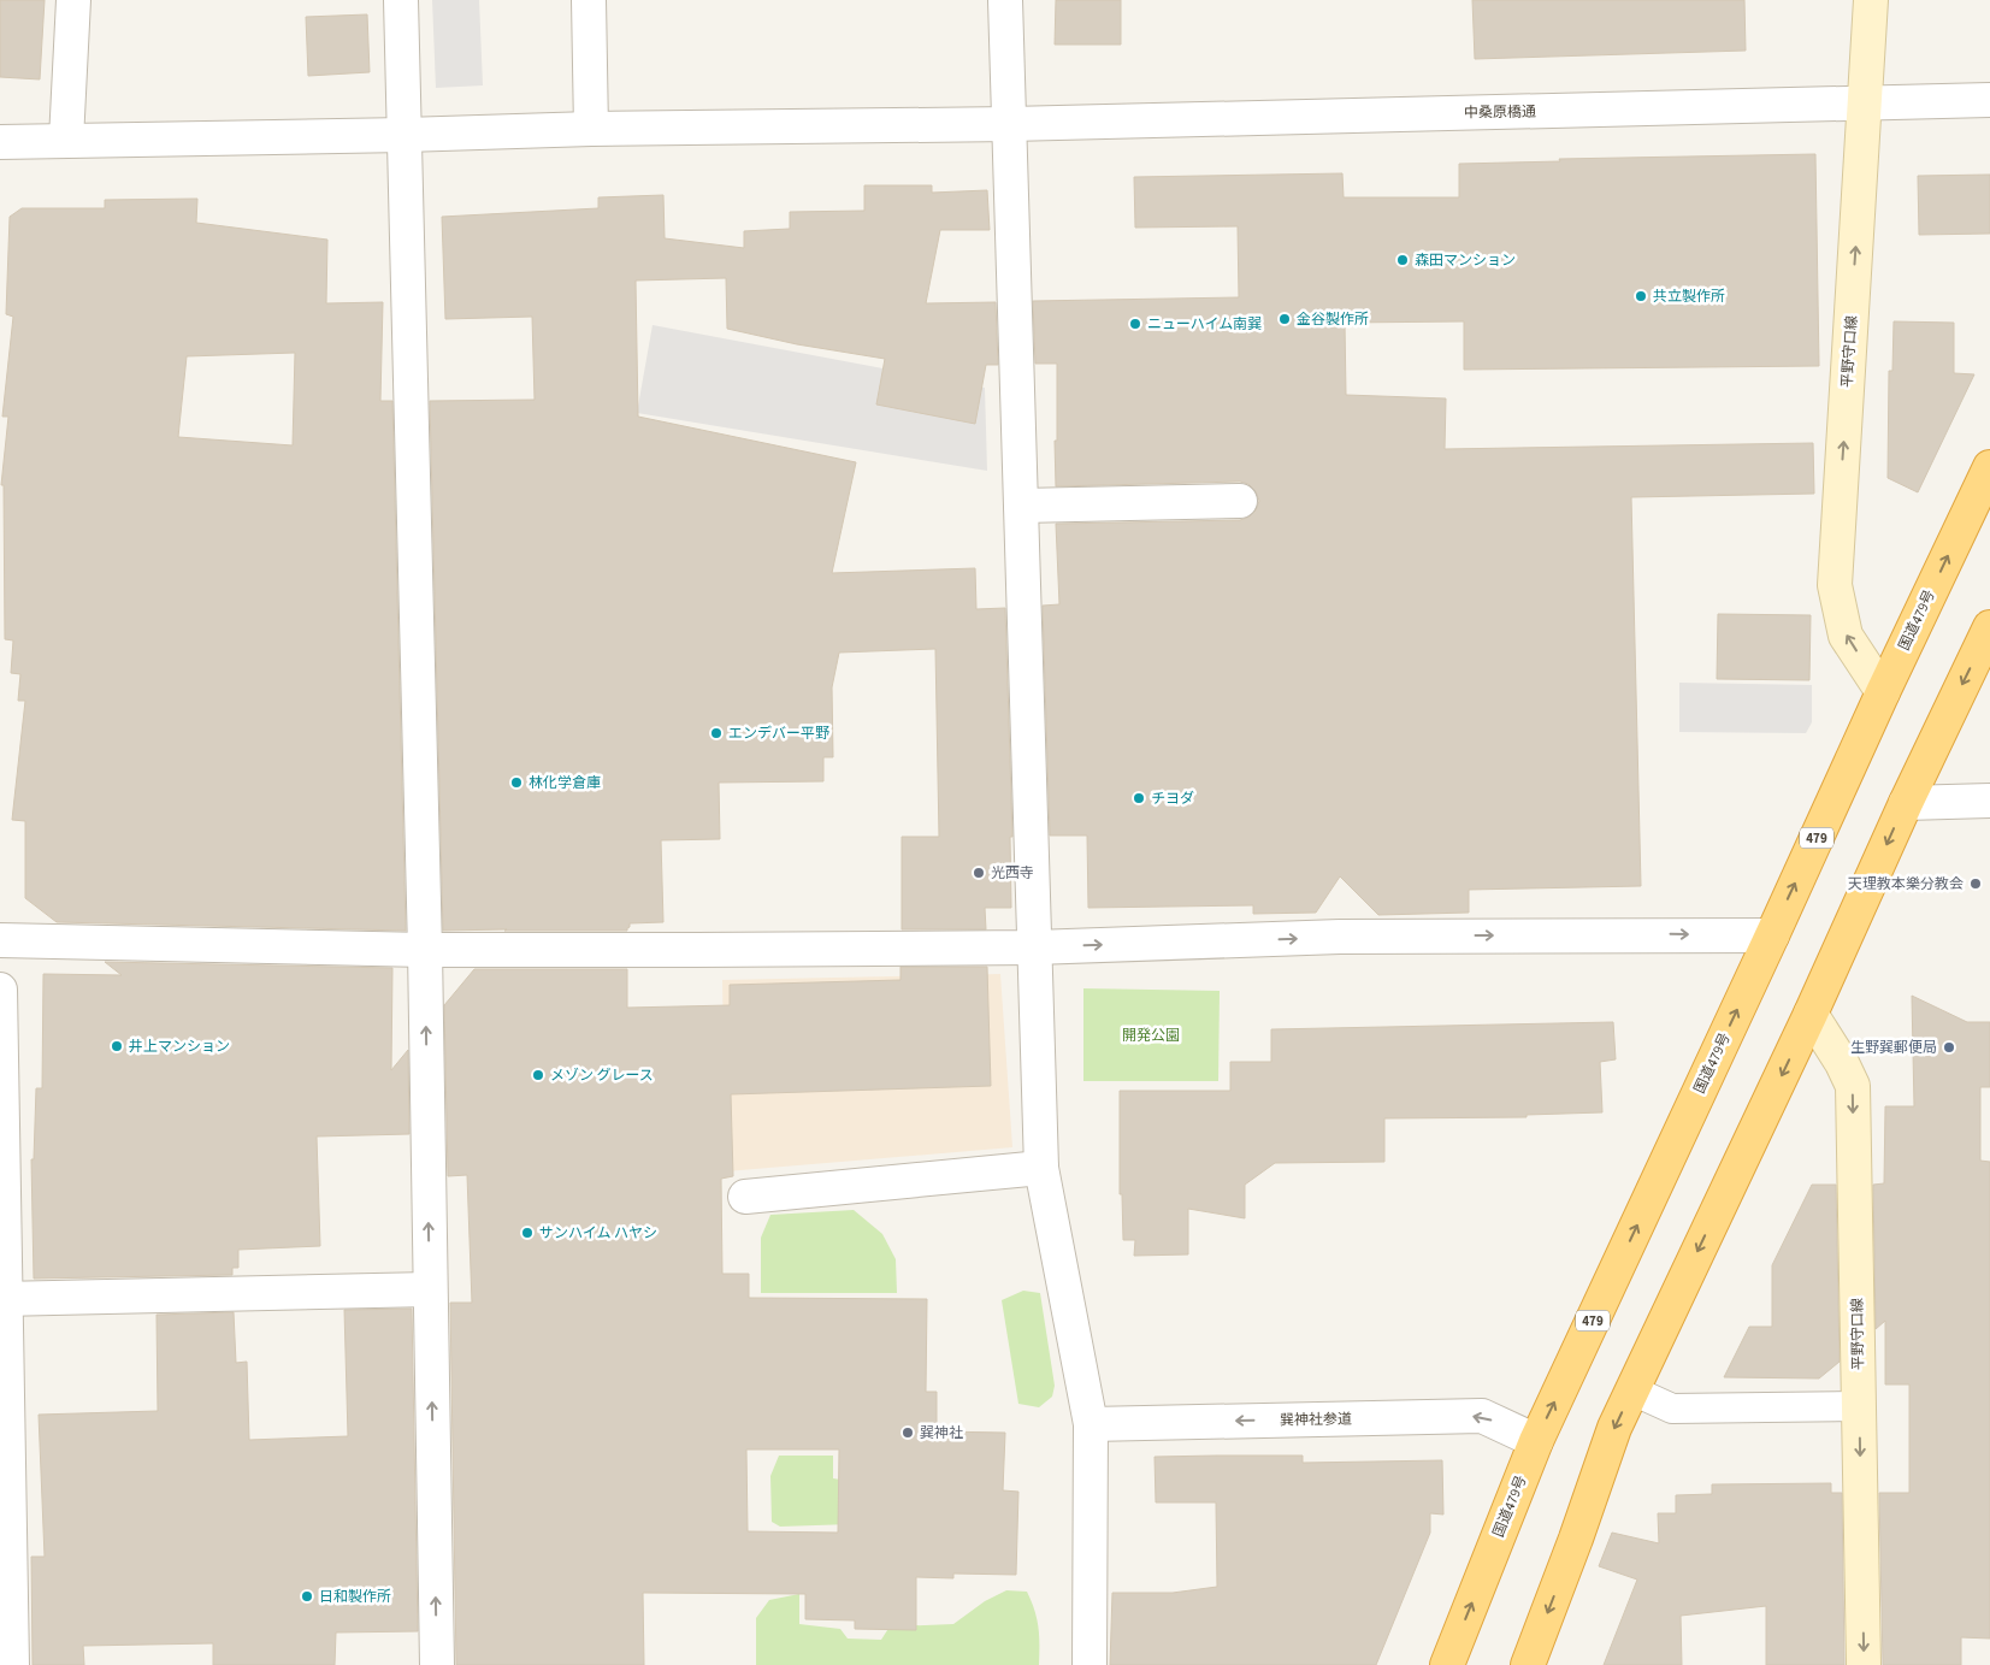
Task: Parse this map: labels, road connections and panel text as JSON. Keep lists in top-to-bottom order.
{
  "streets": {
    "highway": ["国道479号", "479"],
    "main road": ["平野守口線"],
    "street": ["中桑原橋通", "巽神社参道"]
  },
  "crossings": [
    ["中桑原橋通", "平野守口線"],
    ["平野守口線", "国道479号"],
    ["国道479号", "巽神社参道"]
  ],
  "one_way": ["巽神社参道"],
  "parks": ["開発公園"],
  "places": [
    "森田マンション",
    "共立製作所",
    "金谷製作所",
    "ニューハイム南巽",
    "エンデバー平野",
    "林化学倉庫",
    "チヨダ",
    "光西寺",
    "天理教本樂分教会",
    "井上マンション",
    "生野巽郵便局",
    "メゾン グレース",
    "サンハイム ハヤシ",
    "巽神社",
    "日和製作所"
  ]
}
